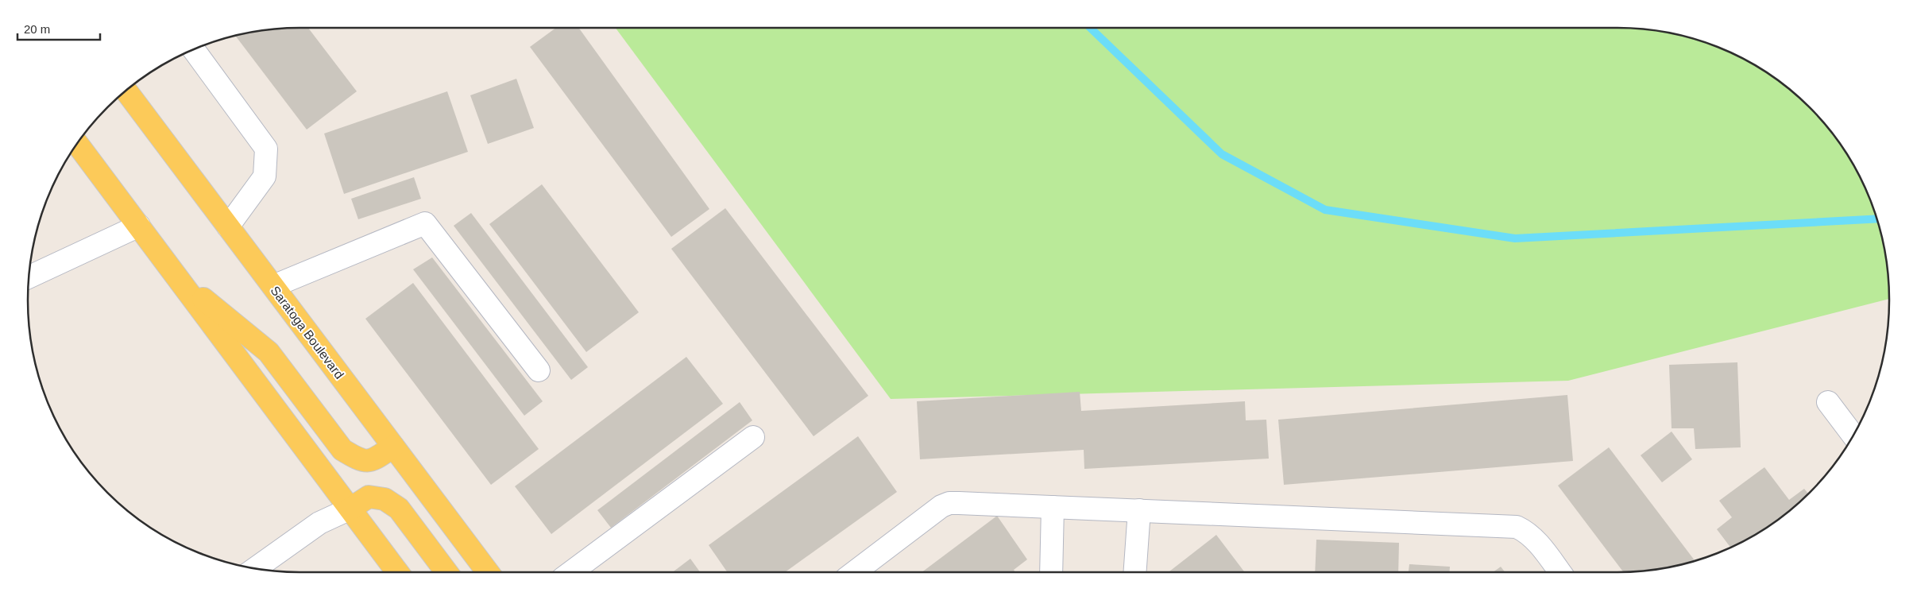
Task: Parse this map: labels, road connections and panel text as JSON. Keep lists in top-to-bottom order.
{
  "streets": {
    "main road": ["Saratoga Boulevard"]
  },
  "scale_bar": "20 m"
}
